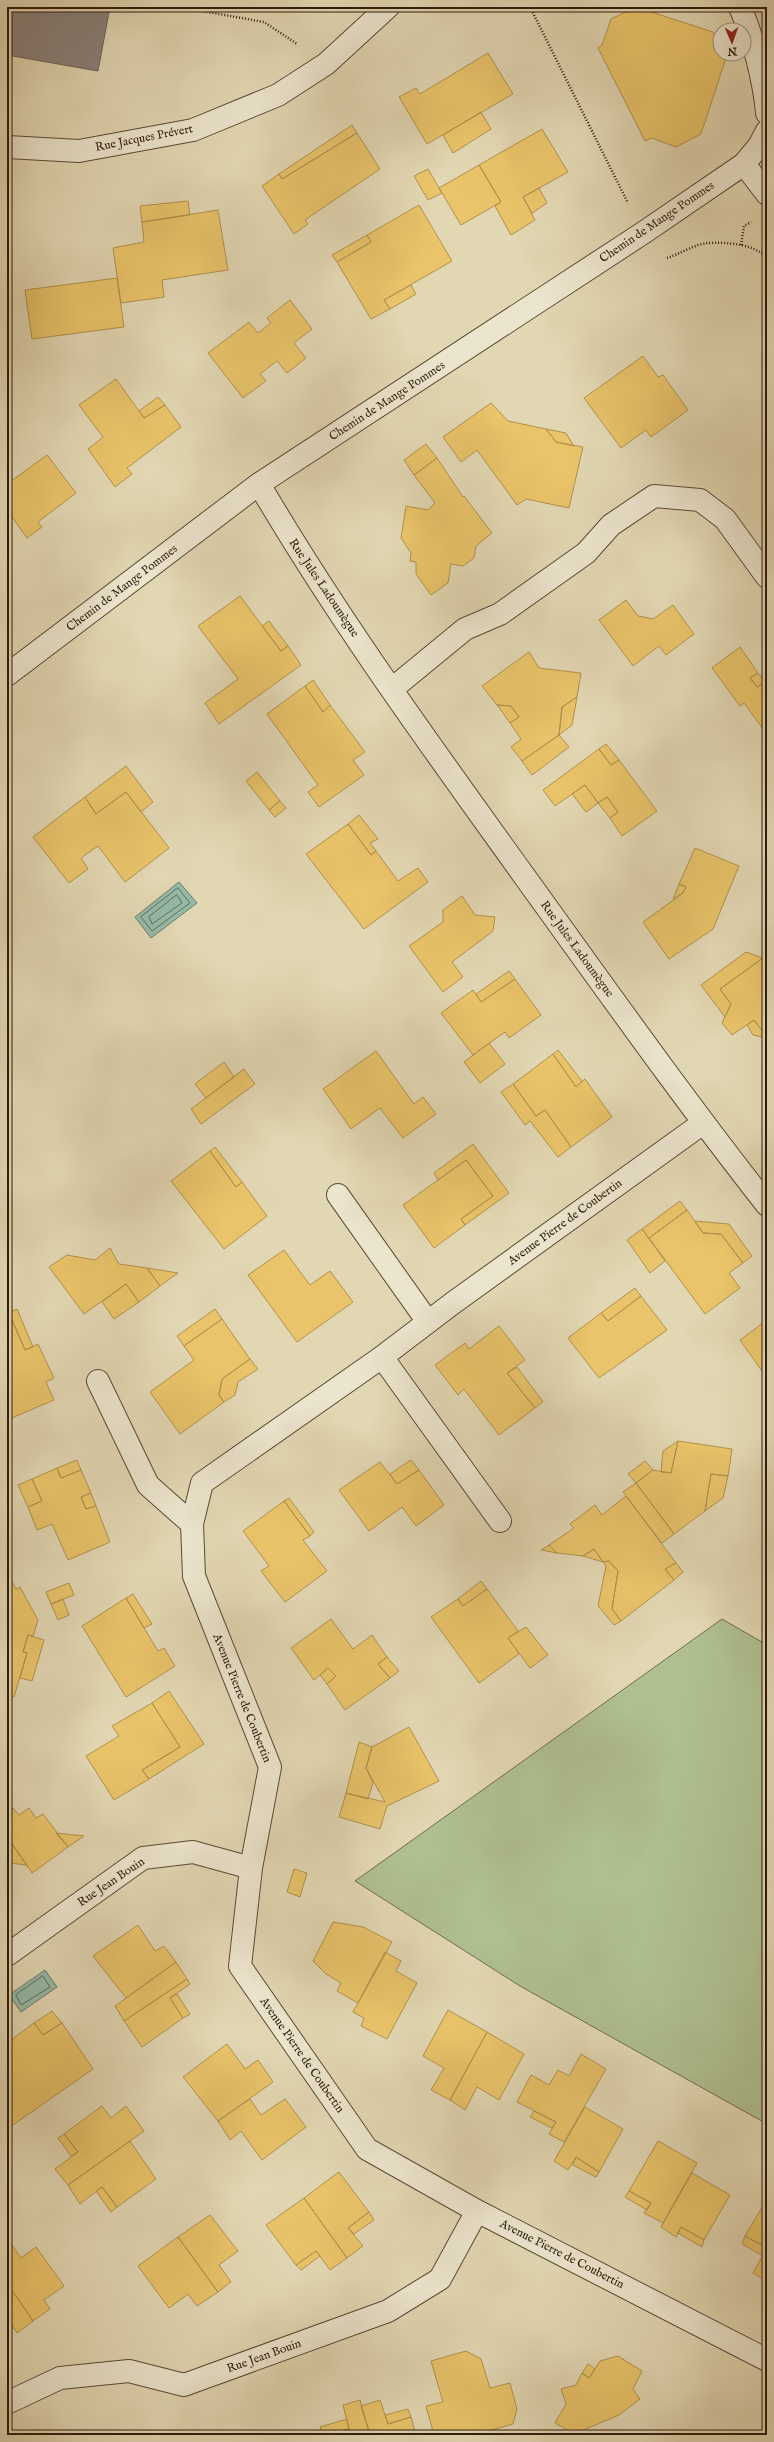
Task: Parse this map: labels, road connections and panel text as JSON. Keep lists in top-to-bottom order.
{
  "streets": {
    "street": [
      "Rue Jacques Prévert",
      "Chemin de Mange Pommes",
      "Rue Jules Ladoumègue",
      "Avenue Pierre de Coubertin",
      "Rue Jean Bouin"
    ]
  },
  "crossings": [
    ["Chemin de Mange Pommes", "Rue Jules Ladoumègue"],
    ["Rue Jules Ladoumègue", "Avenue Pierre de Coubertin"],
    ["Avenue Pierre de Coubertin", "Rue Jean Bouin"]
  ],
  "north": "bottom"
}
